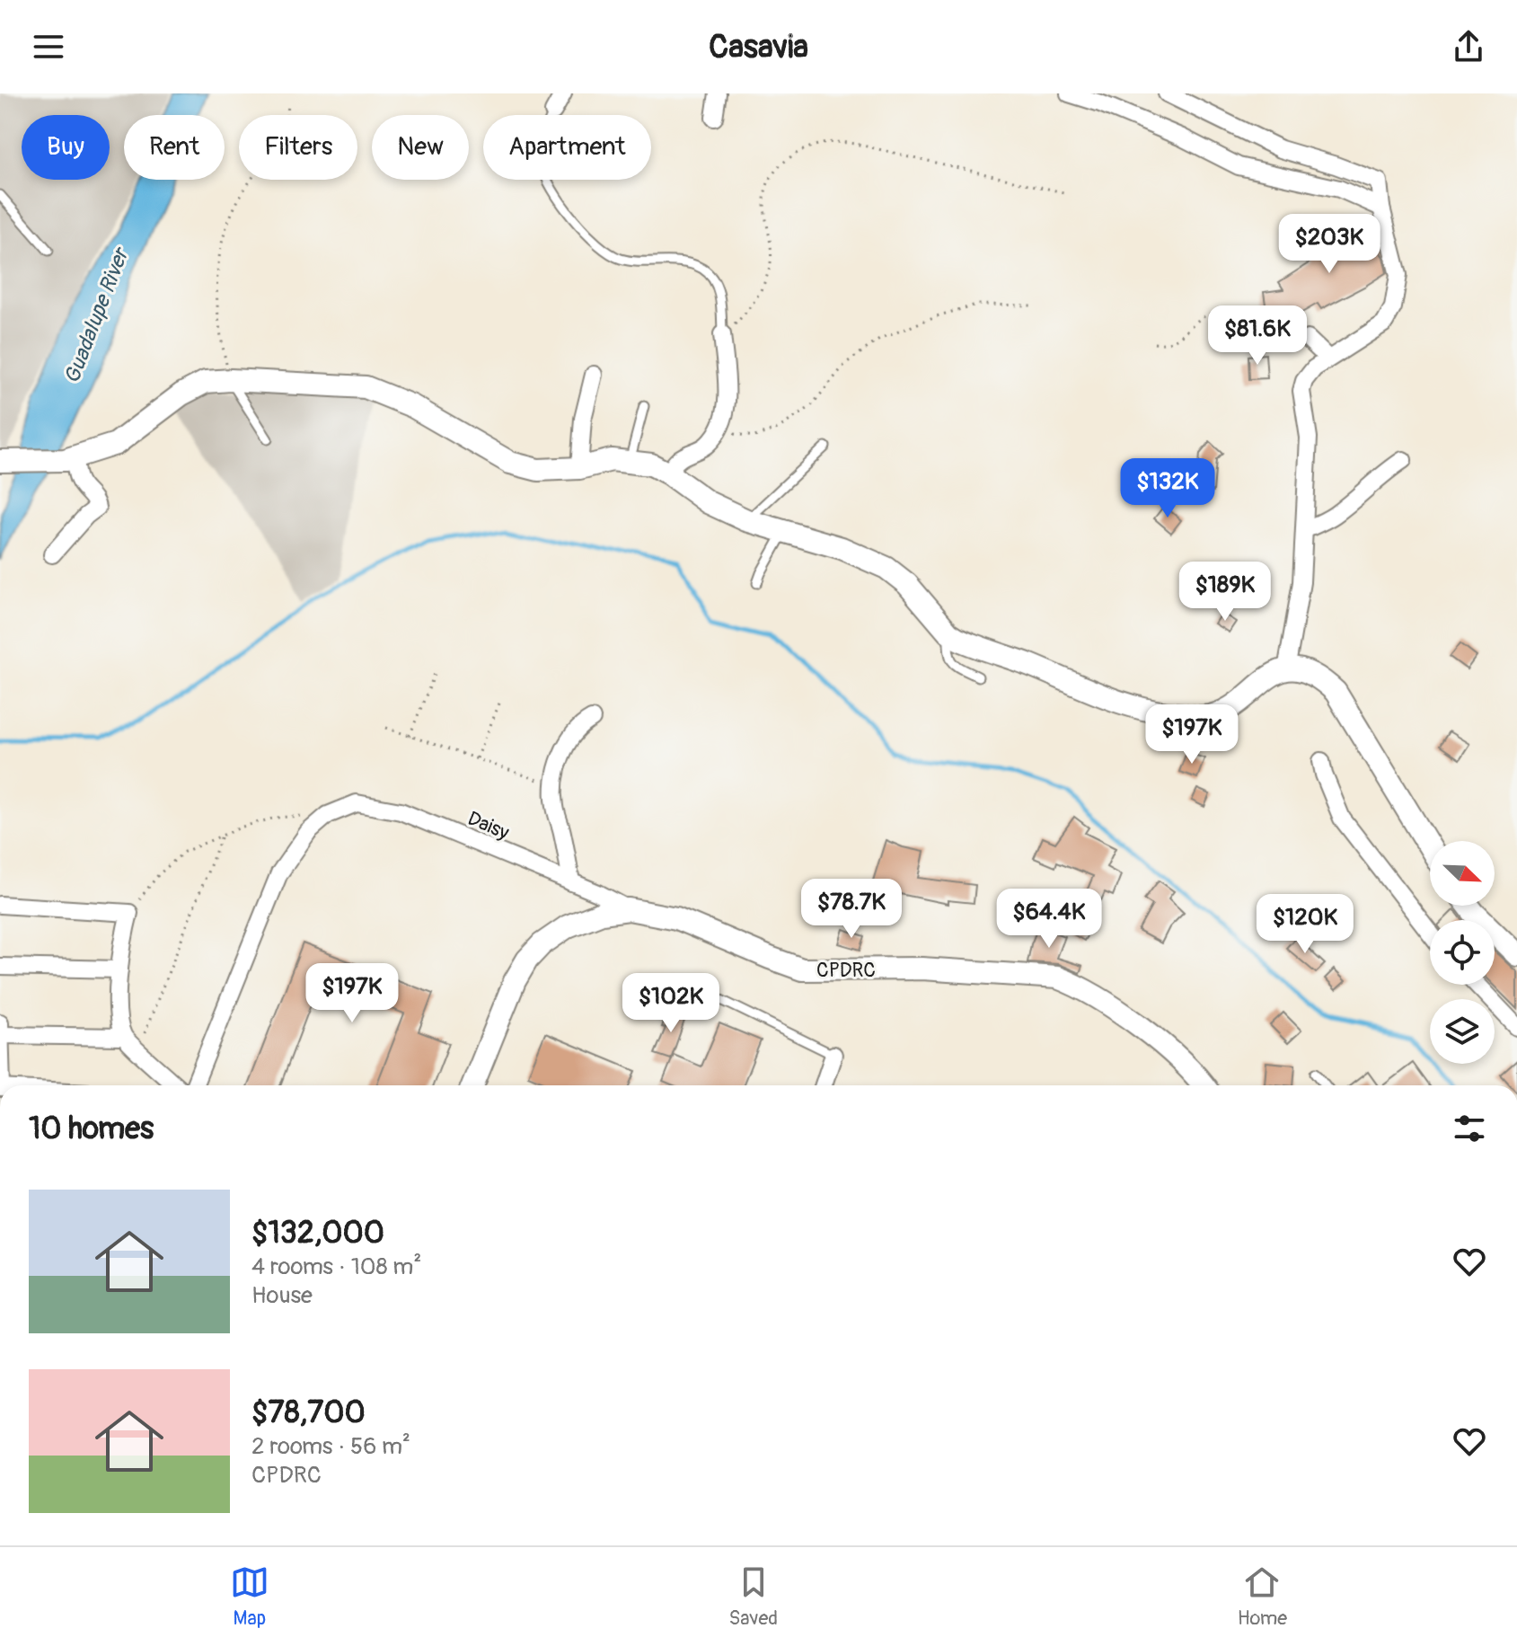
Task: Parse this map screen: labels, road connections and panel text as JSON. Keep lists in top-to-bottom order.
{
  "streets": {
    "street": ["Daisy", "CPDRC"]
  },
  "crossings": [
    ["Daisy", "CPDRC"]
  ],
  "water": ["Guadalupe River"],
  "north": "bottom right",
  "page": {
    "header": "Casavia",
    "chip": [
      "Buy",
      "Rent",
      "Filters",
      "New",
      "Apartment"
    ],
    "price": [
      "$203K",
      "$81.6K",
      "$132K",
      "$189K",
      "$197K",
      "$78.7K",
      "$64.4K",
      "$120K",
      "$197K",
      "$102K"
    ],
    "heading": "10 homes",
    "list": [
      {
        "name": "$132,000",
        "note": "4 rooms · 108 m² · House"
      },
      {
        "name": "$78,700",
        "note": "2 rooms · 56 m² · CPDRC"
      }
    ],
    "tabs": ["Map", "Saved", "Home"]
  }
}
